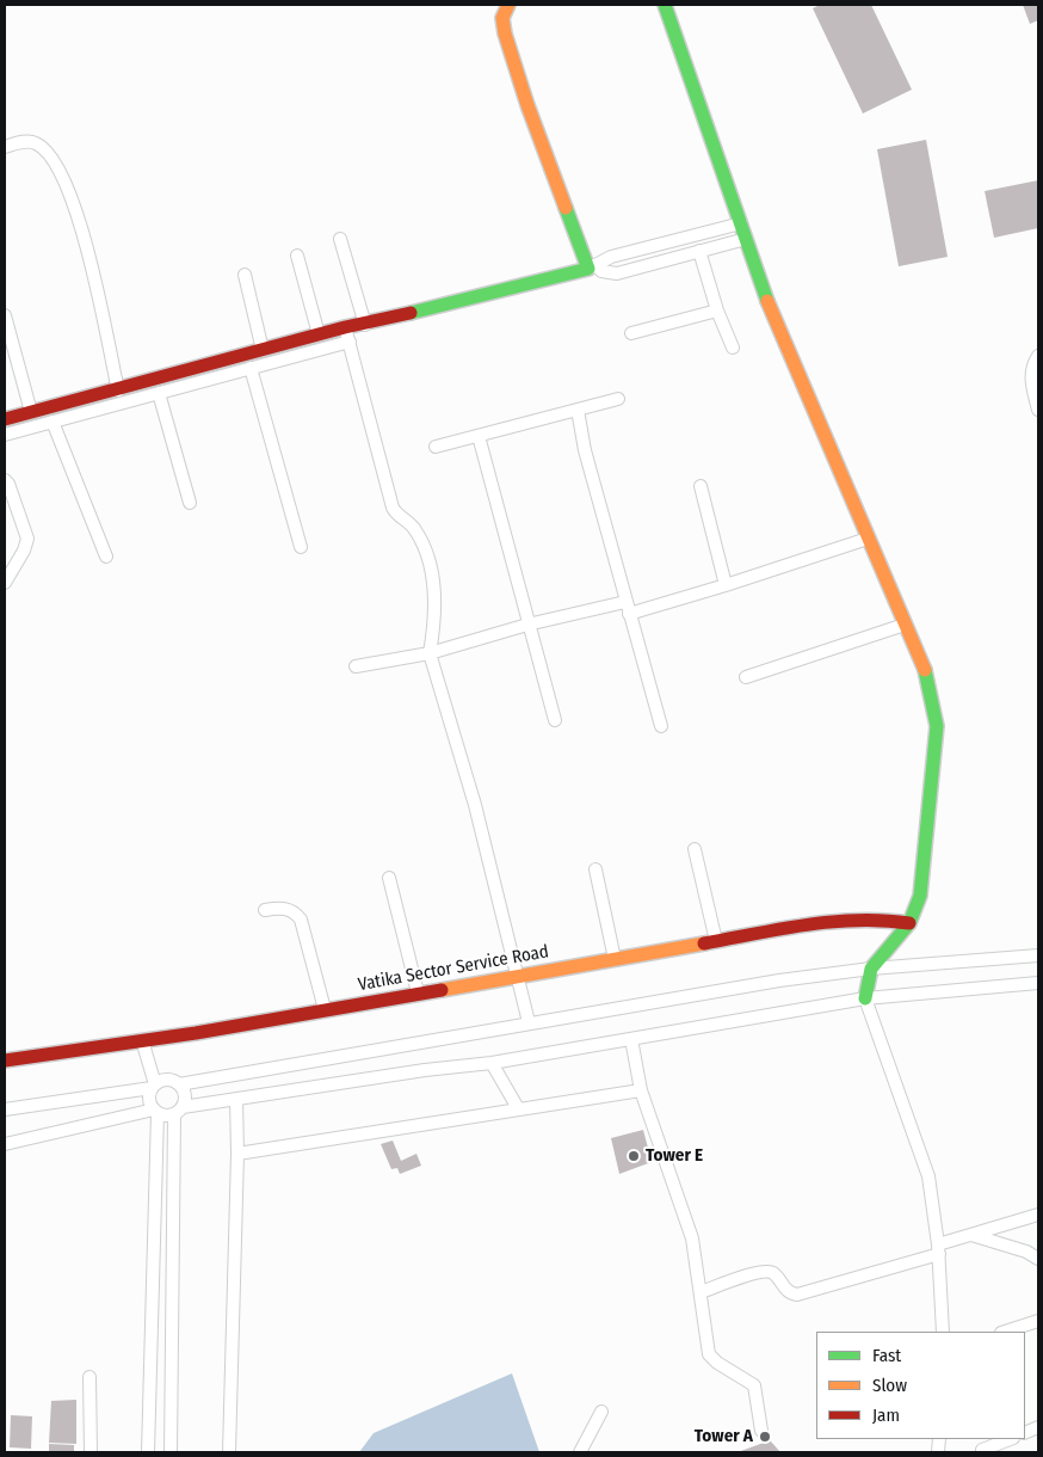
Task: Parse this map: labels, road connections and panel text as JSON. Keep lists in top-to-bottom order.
{
  "streets": {
    "street": ["Vatika Sector Service Road"]
  },
  "places": ["Tower E", "Tower A"],
  "legend": ["Fast", "Slow", "Jam"]
}
